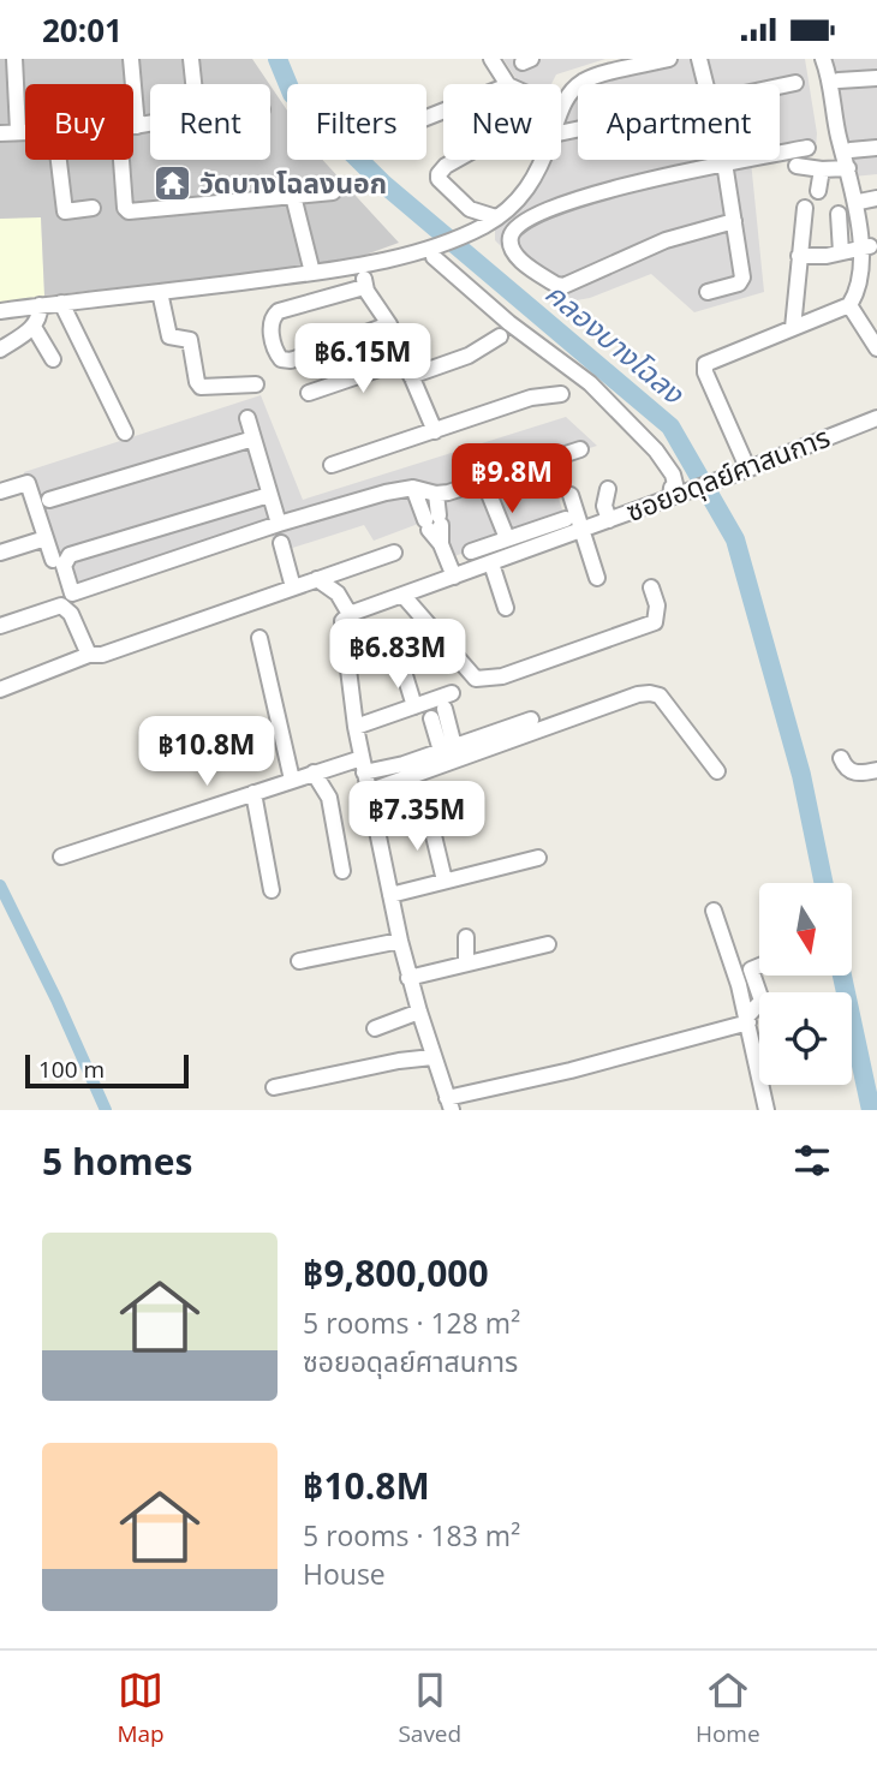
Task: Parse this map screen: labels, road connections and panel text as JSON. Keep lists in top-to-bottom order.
{
  "streets": {
    "street": ["ซอยอดุลย์ศาสนการ"]
  },
  "water": ["คลองบางโฉลง"],
  "places": {
    "temple": ["วัดบางโฉลงนอก"]
  },
  "scale_bar": "100 m",
  "north": "bottom",
  "page": {
    "status": "20:01",
    "chip": [
      "Buy",
      "Rent",
      "Filters",
      "New",
      "Apartment"
    ],
    "price": [
      "฿6.15M",
      "฿9.8M",
      "฿6.83M",
      "฿10.8M",
      "฿7.35M"
    ],
    "scale": "100 m",
    "heading": "5 homes",
    "list": [
      {
        "name": "฿9,800,000",
        "note": "5 rooms · 128 m² · ซอยอดุลย์ศาสนการ"
      },
      {
        "name": "฿10.8M",
        "note": "5 rooms · 183 m² · House"
      }
    ],
    "tabs": ["Map", "Saved", "Home"]
  }
}
